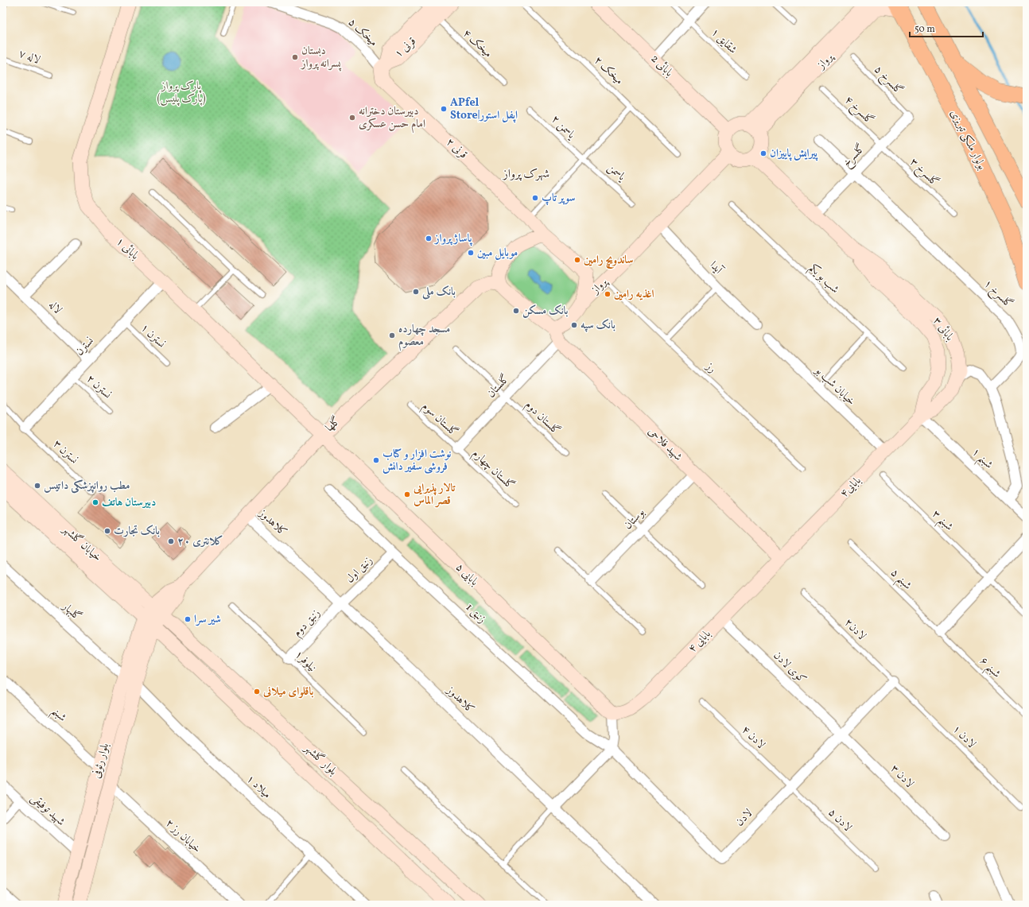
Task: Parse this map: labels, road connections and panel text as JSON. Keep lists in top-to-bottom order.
{
  "streets": {
    "main road": [
      "قرنی ۱",
      "پرواز",
      "بابائی 2",
      "بولوار ملکی تبریزی",
      "قرنی ۲",
      "بابائی ۱",
      "بابائی ۳",
      "گلها",
      "شهید فلاحی",
      "بابایی۴",
      "خیابان گلشهر",
      "۵ بابایی",
      "بابایی ۴",
      "بلوار گلشهر",
      "بلوار رئوفی"
    ],
    "street": [
      "میخک ۵",
      "گلسرخ",
      "آیدا",
      "گلسرخ ۱",
      "لاله",
      "نسترن",
      "گلستان",
      "خیابان شب بو",
      "شبنم ۱",
      "بوستان",
      "کلاهدوز",
      "زنبق اول",
      "گلبهار",
      "زنبق 1",
      "زنبق دوم",
      "کوی لادن",
      "شبنم",
      "لادن ۳",
      "میلاد ۱",
      "شهید توفیقی",
      "لادن",
      "خیابان رز ۲"
    ],
    "lane": [
      "شقایق ۱",
      "میخک ۴",
      "۷ لاله",
      "میخک ۲",
      "گلسرخ ۵",
      "گلسرخ ۴",
      "یاسمن ۲",
      "یاسمن",
      "گلسرخ ۳",
      "شب بو یکم",
      "نسترن ١",
      "رز",
      "نسترن ٢",
      "گلستان دوم",
      "گلستان سوم",
      "نسترن ٣",
      "گلستان چهارم",
      "شبنم ۳",
      "شبنم ۵",
      "لادن۲",
      "نیلوفر۱",
      "شبنم ۶",
      "لادن ۱",
      "لادن ۴",
      "لادن ۵"
    ]
  },
  "crossings": [
    ["میخک ۵", "قرنی ۱"],
    ["میخک ۵", "قرنی ۲"],
    ["میخک ۴", "قرنی ۱"],
    ["قرنی ۱", "قرنی ۲"],
    ["پرواز", "بابائی 2"],
    ["پرواز", "بولوار ملکی تبریزی"],
    ["پرواز", "قرنی ۲"],
    ["پرواز", "آیدا"],
    ["پرواز", "بابائی ۳"],
    ["پرواز", "رز"],
    ["پرواز", "گلها"],
    ["پرواز", "شهید فلاحی"],
    ["بابائی 2", "بابائی ۳"],
    ["گلسرخ ۵", "گلسرخ"],
    ["گلسرخ ۴", "گلسرخ"],
    ["گلسرخ ۴", "گلسرخ ۳"],
    ["یاسمن ۲", "یاسمن"],
    ["قرنی ۲", "گلها"],
    ["قرنی ۲", "شهید فلاحی"],
    ["گلسرخ", "گلسرخ ۳"],
    ["گلسرخ", "گلسرخ ۱"],
    ["گلسرخ", "بابائی ۳"],
    ["بابائی ۱", "نسترن"],
    ["بابائی ۱", "گلها"],
    ["بابائی ۱", "۵ بابایی"],
    ["لاله", "نسترن"],
    ["بابائی ۳", "شبنم ۱"],
    ["بابائی ۳", "بابایی۴"],
    ["نسترن ١", "نسترن"],
    ["نسترن", "نسترن ٢"],
    ["نسترن", "نسترن ٣"],
    ["گلستان", "گلستان دوم"],
    ["گلستان", "گلستان سوم"],
    ["گلستان", "شهید فلاحی"],
    ["گلستان", "گلستان چهارم"],
    ["خیابان شب بو", "بابایی۴"],
    ["گلستان سوم", "گلستان چهارم"],
    ["گلها", "شهید فلاحی"],
    ["گلها", "کلاهدوز"],
    ["گلها", "۵ بابایی"],
    ["شهید فلاحی", "بابایی۴"],
    ["شهید فلاحی", "بوستان"],
    ["شهید فلاحی", "بابایی ۴"],
    ["شبنم ۱", "بابایی۴"],
    ["بابایی۴", "بابایی ۴"],
    ["کلاهدوز", "زنبق اول"],
    ["کلاهدوز", "زنبق دوم"],
    ["خیابان گلشهر", "بلوار گلشهر"],
    ["خیابان گلشهر", "بلوار رئوفی"],
    ["زنبق اول", "زنبق 1"],
    ["زنبق اول", "زنبق دوم"],
    ["۵ بابایی", "بابایی ۴"],
    ["شبنم ۵", "شبنم ۶"],
    ["گلبهار", "بلوار رئوفی"],
    ["گلبهار", "میلاد ۱"],
    ["زنبق 1", "لادن"],
    ["زنبق دوم", "نیلوفر۱"],
    ["لادن۲", "لادن ۱"],
    ["لادن۲", "لادن"],
    ["بابایی ۴", "کوی لادن"],
    ["کوی لادن", "لادن ۳"],
    ["کوی لادن", "لادن"],
    ["شبنم", "بلوار رئوفی"],
    ["لادن ۱", "لادن"],
    ["لادن ۴", "لادن"],
    ["لادن ۴", "لادن ۵"],
    ["بلوار گلشهر", "بلوار رئوفی"],
    ["بلوار رئوفی", "میلاد ۱"],
    ["بلوار رئوفی", "شهید توفیقی"],
    ["بلوار رئوفی", "خیابان رز ۲"],
    ["لادن ۳", "لادن"],
    ["لادن", "لادن ۵"]
  ],
  "districts": ["شهرک پرواز"],
  "parks": ["پارک پرواز (پارک پلیس)"],
  "places": [
    "دبستان پسرانه پرواز",
    "APfel Store|اپفل استور",
    "دبیرستان دخترانه امام حسن عسکری",
    "پیرایش پاییزان",
    "سوپر تاپ",
    "پاساژ پرواز",
    "موبایل مبین",
    "ساندویچ رامین",
    "بانک ملی",
    "اغذیه رامین",
    "بانک مسکن",
    "بانک سپه",
    "مسجد چهارده معصوم",
    "نوشت افزار و کتاب فروشی سفیر دانش",
    "مطب روانپزشکی داتیس",
    "تالار پذیرایی قصر الماس",
    "دبیرستان هاتف",
    "بانک تجارت",
    "کلانتری ۲۰",
    "شیر سرا",
    "باقلوای میلانی"
  ],
  "scale_bar": "50 m"
}
